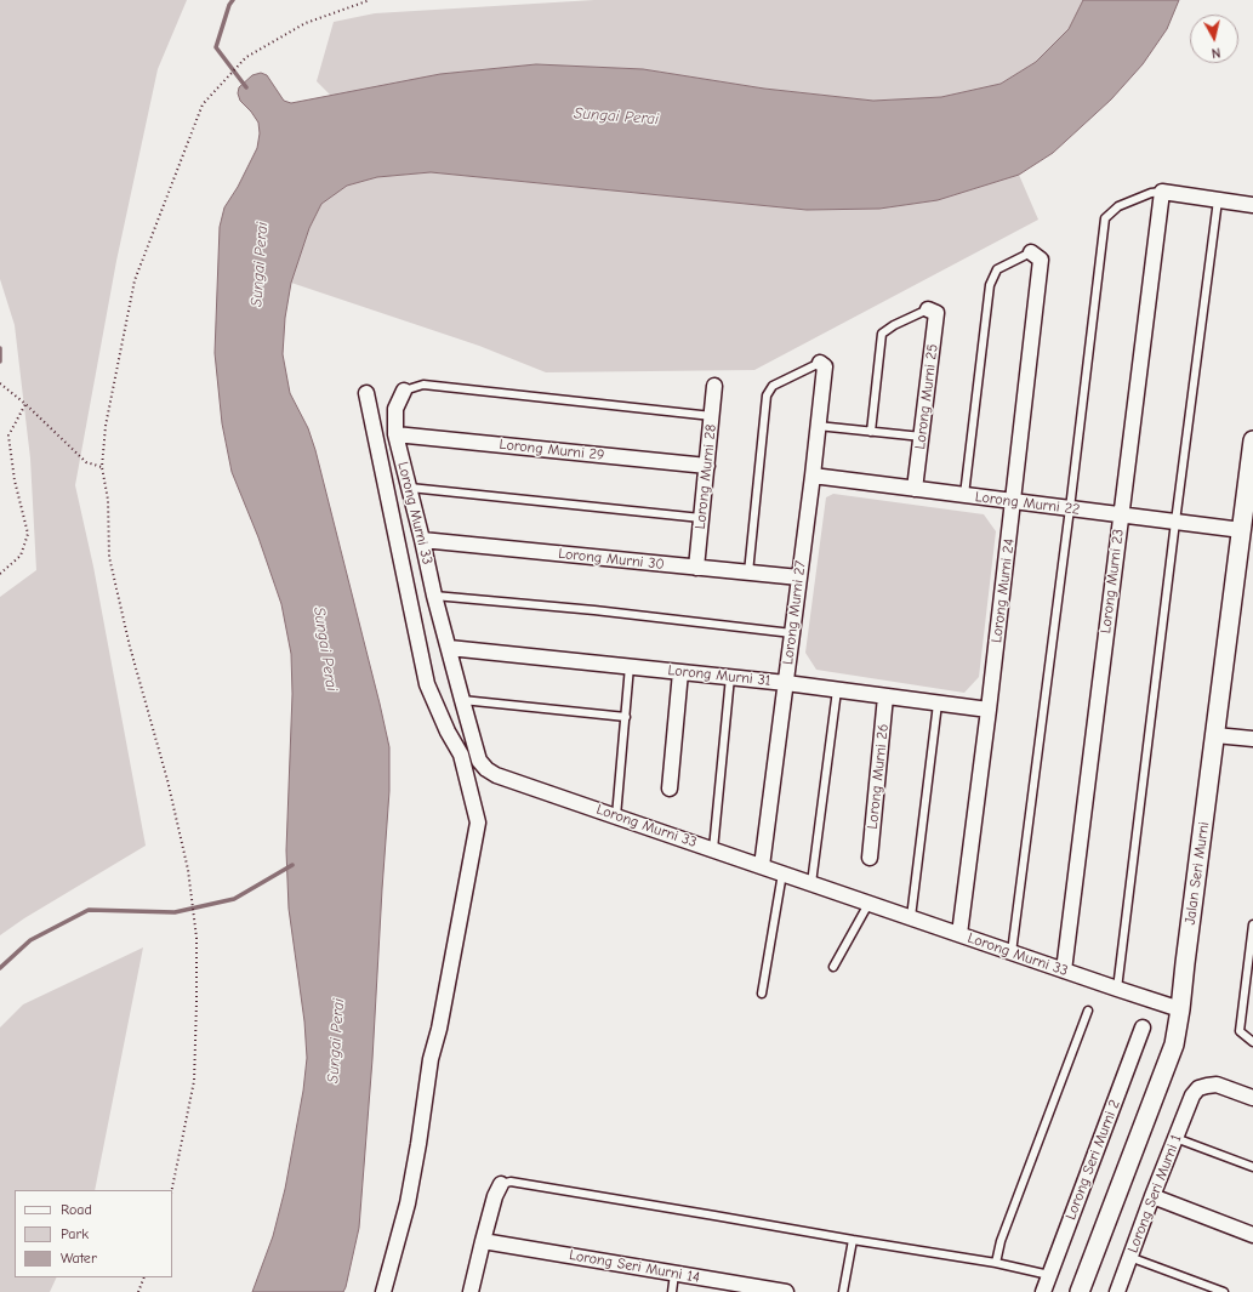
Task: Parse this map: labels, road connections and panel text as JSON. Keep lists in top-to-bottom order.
{
  "streets": {
    "street": [
      "Lorong Murni 25",
      "Lorong Murni 29",
      "Lorong Murni 28",
      "Lorong Murni 22",
      "Lorong Murni 33",
      "Lorong Murni 30",
      "Lorong Murni 23",
      "Lorong Murni 24",
      "Lorong Murni 27",
      "Lorong Murni 31",
      "Lorong Murni 26",
      "Jalan Seri Murni",
      "Lorong Seri Murni 2",
      "Lorong Seri Murni 1",
      "Lorong Seri Murni 14"
    ]
  },
  "crossings": [
    ["Lorong Murni 25", "Lorong Murni 22"],
    ["Lorong Murni 29", "Lorong Murni 28"],
    ["Lorong Murni 29", "Lorong Murni 33"],
    ["Lorong Murni 28", "Lorong Murni 30"],
    ["Lorong Murni 22", "Lorong Murni 23"],
    ["Lorong Murni 22", "Lorong Murni 24"],
    ["Lorong Murni 22", "Lorong Murni 27"],
    ["Lorong Murni 22", "Jalan Seri Murni"],
    ["Lorong Murni 33", "Lorong Murni 30"],
    ["Lorong Murni 33", "Lorong Murni 23"],
    ["Lorong Murni 33", "Lorong Murni 24"],
    ["Lorong Murni 33", "Lorong Murni 27"],
    ["Lorong Murni 33", "Lorong Murni 31"],
    ["Lorong Murni 33", "Jalan Seri Murni"],
    ["Lorong Murni 30", "Lorong Murni 27"],
    ["Lorong Murni 24", "Lorong Murni 31"],
    ["Lorong Murni 27", "Lorong Murni 31"],
    ["Lorong Murni 31", "Lorong Murni 26"]
  ],
  "water": ["Sungai Perai"],
  "legend": ["Road", "Park", "Water"],
  "north": "bottom"
}
